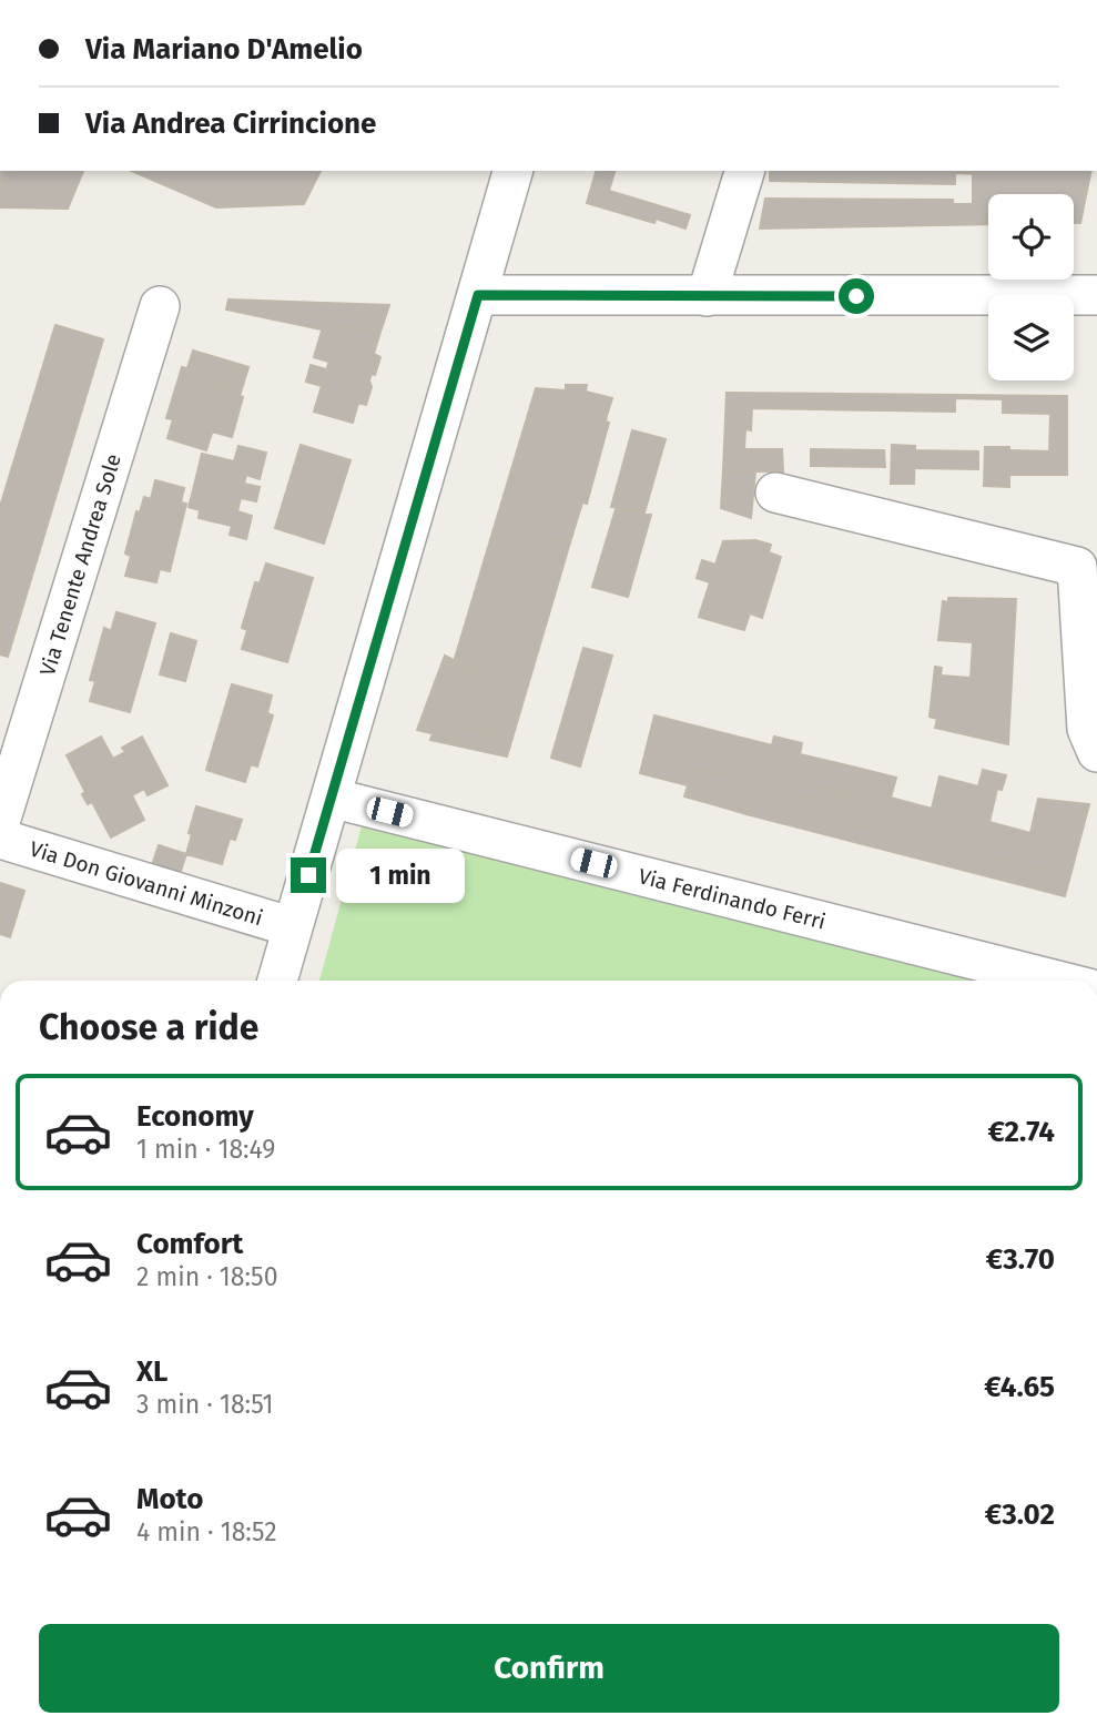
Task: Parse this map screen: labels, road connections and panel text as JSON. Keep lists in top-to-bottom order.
{
  "streets": {
    "street": ["Via Tenente Andrea Sole", "Via Don Giovanni Minzoni", "Via Ferdinando Ferri"]
  },
  "page": {
    "banner": ["Via Mariano D'Amelio", "Via Andrea Cirrincione"],
    "bubble": "1 min",
    "heading": "Choose a ride",
    "list": [
      {
        "name": "Economy",
        "note": "1 min · 18:49",
        "value": "€2.74"
      },
      {
        "name": "Comfort",
        "note": "2 min · 18:50",
        "value": "€3.70"
      },
      {
        "name": "XL",
        "note": "3 min · 18:51",
        "value": "€4.65"
      },
      {
        "name": "Moto",
        "note": "4 min · 18:52",
        "value": "€3.02"
      }
    ],
    "buttons": "Confirm"
  }
}
